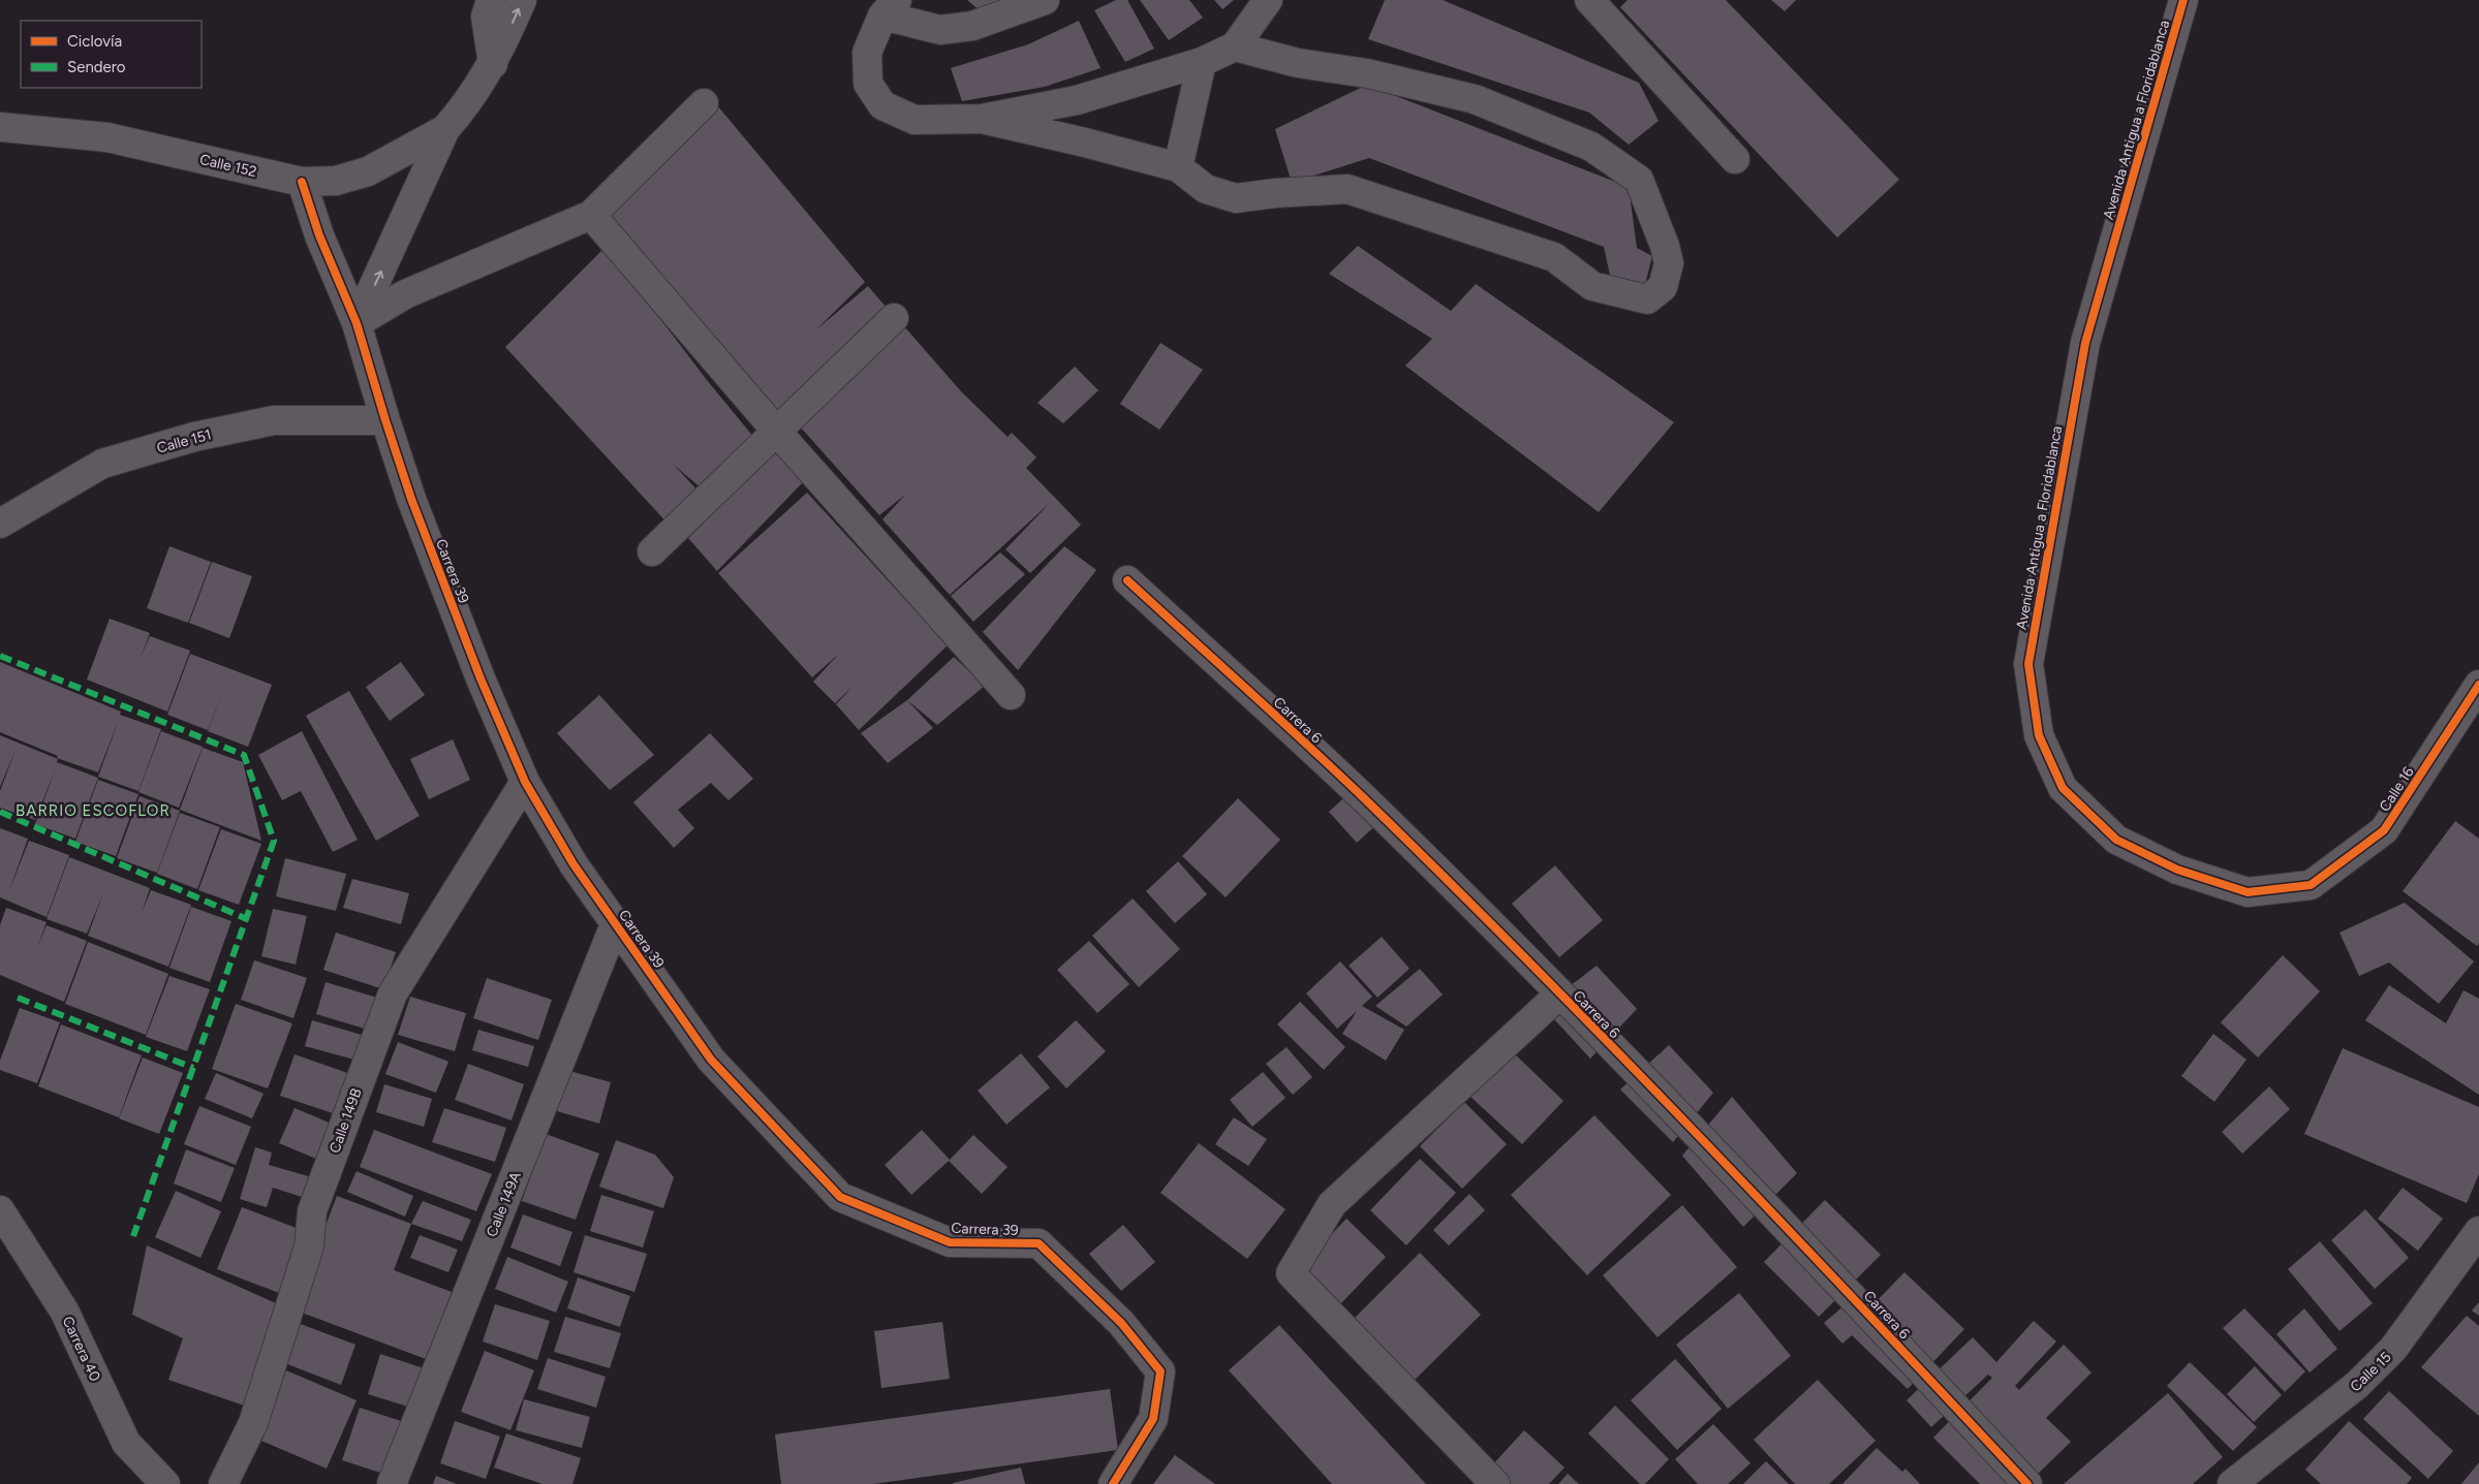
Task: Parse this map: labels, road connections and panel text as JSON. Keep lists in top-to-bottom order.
{
  "streets": {
    "street": [
      "Avenida Antigua a Floridablanca",
      "Calle 152",
      "Calle 151",
      "Carrera 39",
      "Carrera 6",
      "Calle 16",
      "Calle 149B",
      "Calle 149A",
      "Carrera 40",
      "Calle 15"
    ]
  },
  "crossings": [
    ["Avenida Antigua a Floridablanca", "Calle 16"],
    ["Calle 152", "Carrera 39"],
    ["Calle 151", "Carrera 39"],
    ["Carrera 39", "Calle 149B"],
    ["Carrera 39", "Calle 149A"]
  ],
  "districts": ["BARRIO ESCOFLOR"],
  "legend": ["Ciclovía", "Sendero"]
}
